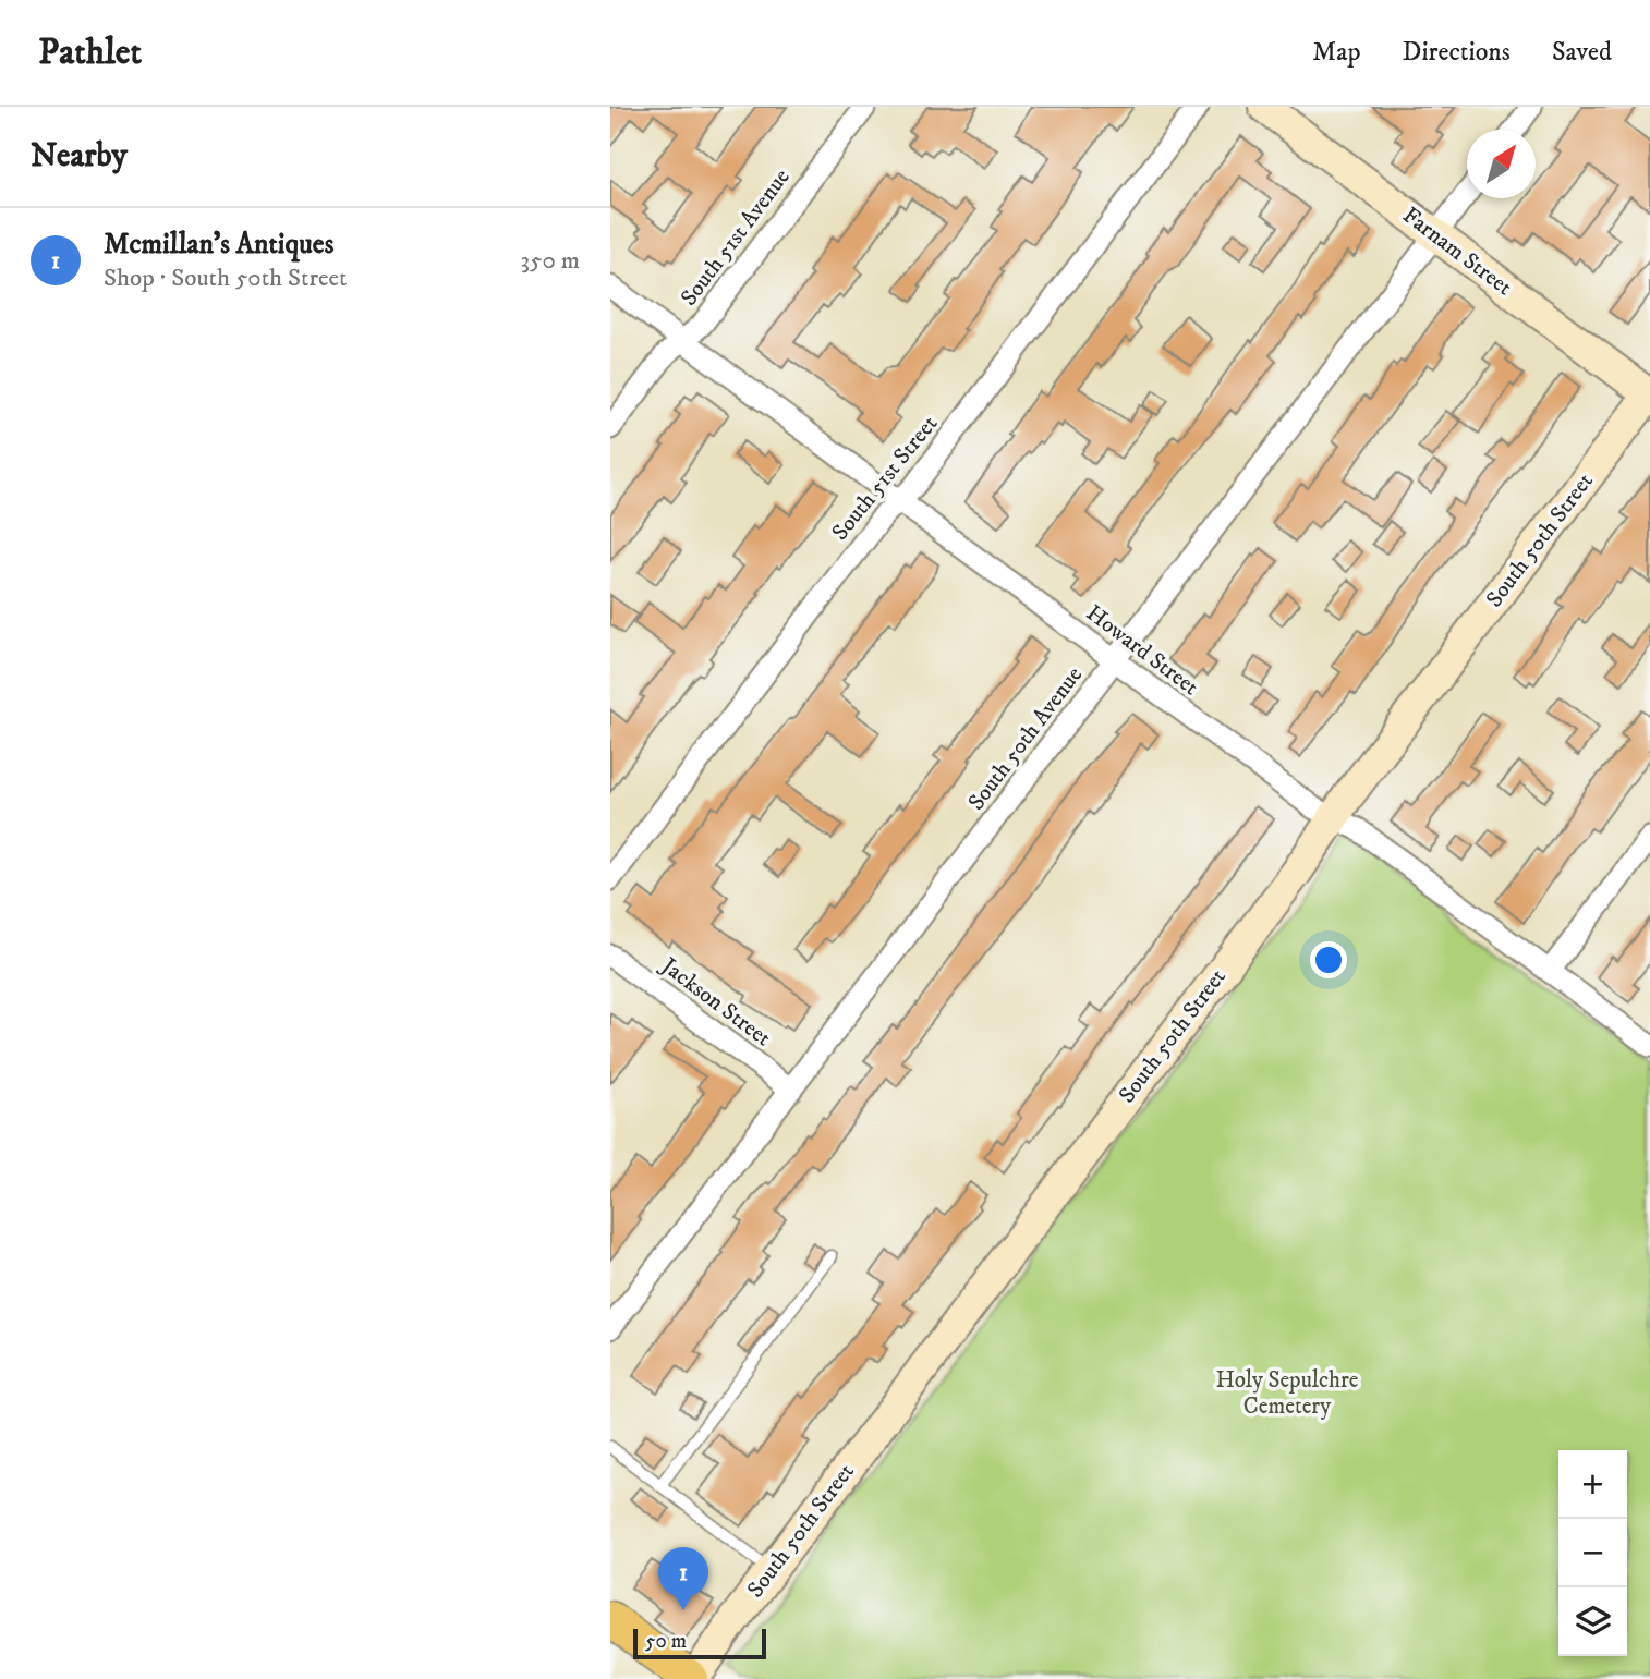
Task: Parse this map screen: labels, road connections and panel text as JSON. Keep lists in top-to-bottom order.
{
  "streets": {
    "main road": ["Farnam Street", "South 50th Street"],
    "street": [
      "South 51st Avenue",
      "South 51st Street",
      "Howard Street",
      "South 50th Avenue",
      "Jackson Street"
    ]
  },
  "crossings": [
    ["South 51st Avenue", "Howard Street"],
    ["Farnam Street", "South 50th Street"],
    ["Farnam Street", "South 50th Avenue"],
    ["South 51st Street", "Howard Street"],
    ["South 50th Street", "Howard Street"],
    ["Howard Street", "South 50th Avenue"],
    ["South 50th Avenue", "Jackson Street"]
  ],
  "parks": ["Holy Sepulchre Cemetery"],
  "scale_bar": "50 m",
  "north": "top right",
  "page": {
    "header": "Pathlet",
    "nav": ["Map", "Directions", "Saved"],
    "heading": "Nearby",
    "list": [
      {
        "mark": "1",
        "name": "Mcmillan's Antiques",
        "note": "Shop · South 50th Street",
        "value": "350 m"
      }
    ],
    "map_buttons": ["+", "−"],
    "pins": "1",
    "scale": "50 m"
  }
}
